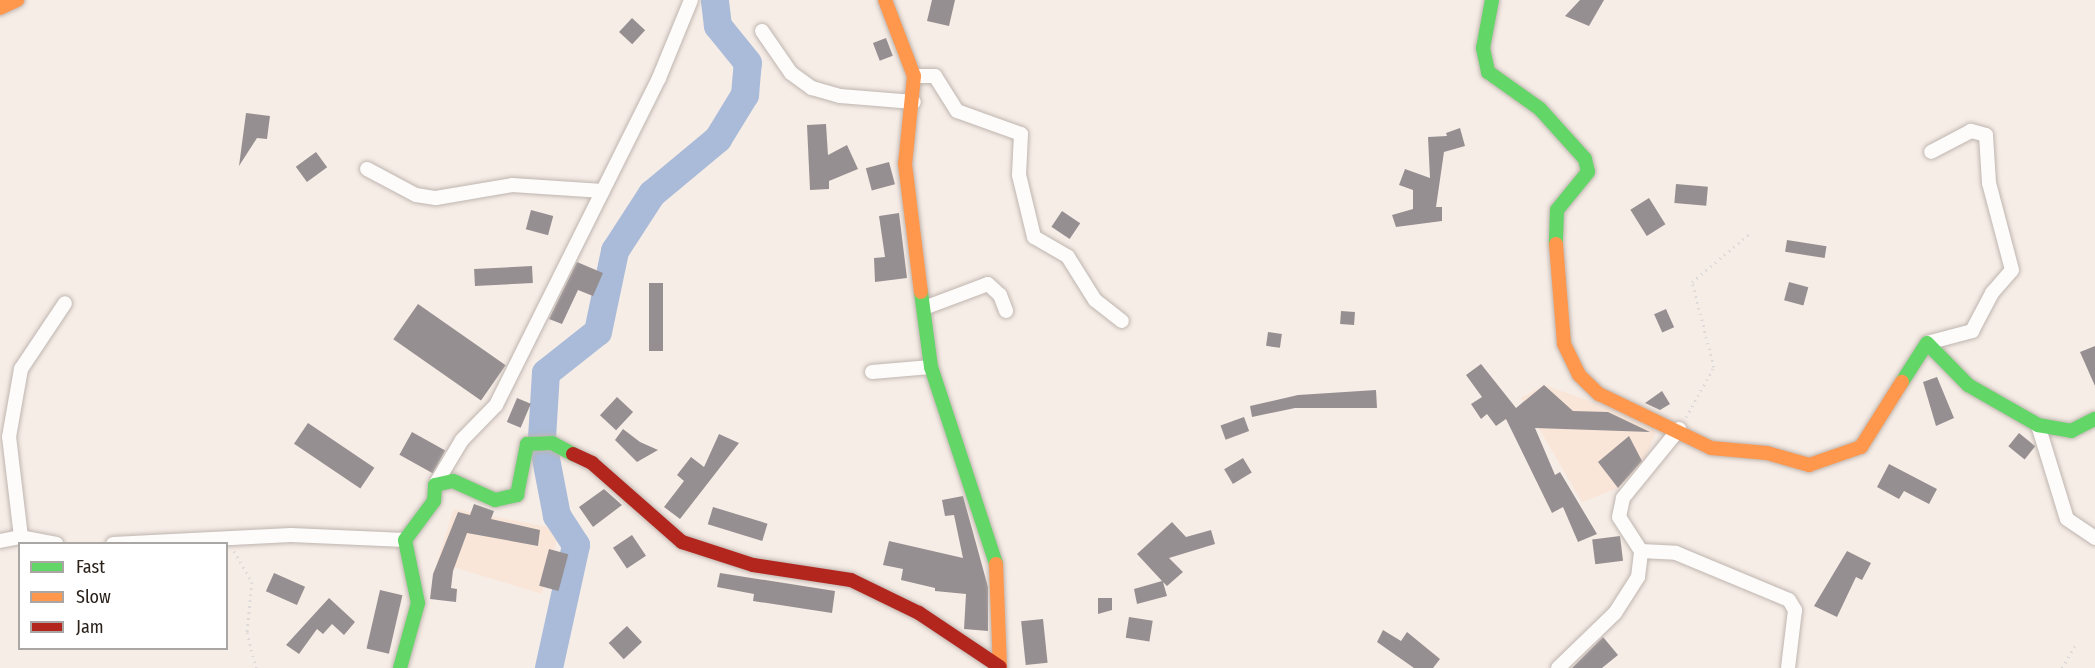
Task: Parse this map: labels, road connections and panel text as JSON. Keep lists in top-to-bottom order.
{
  "legend": ["Fast", "Slow", "Jam"]
}
